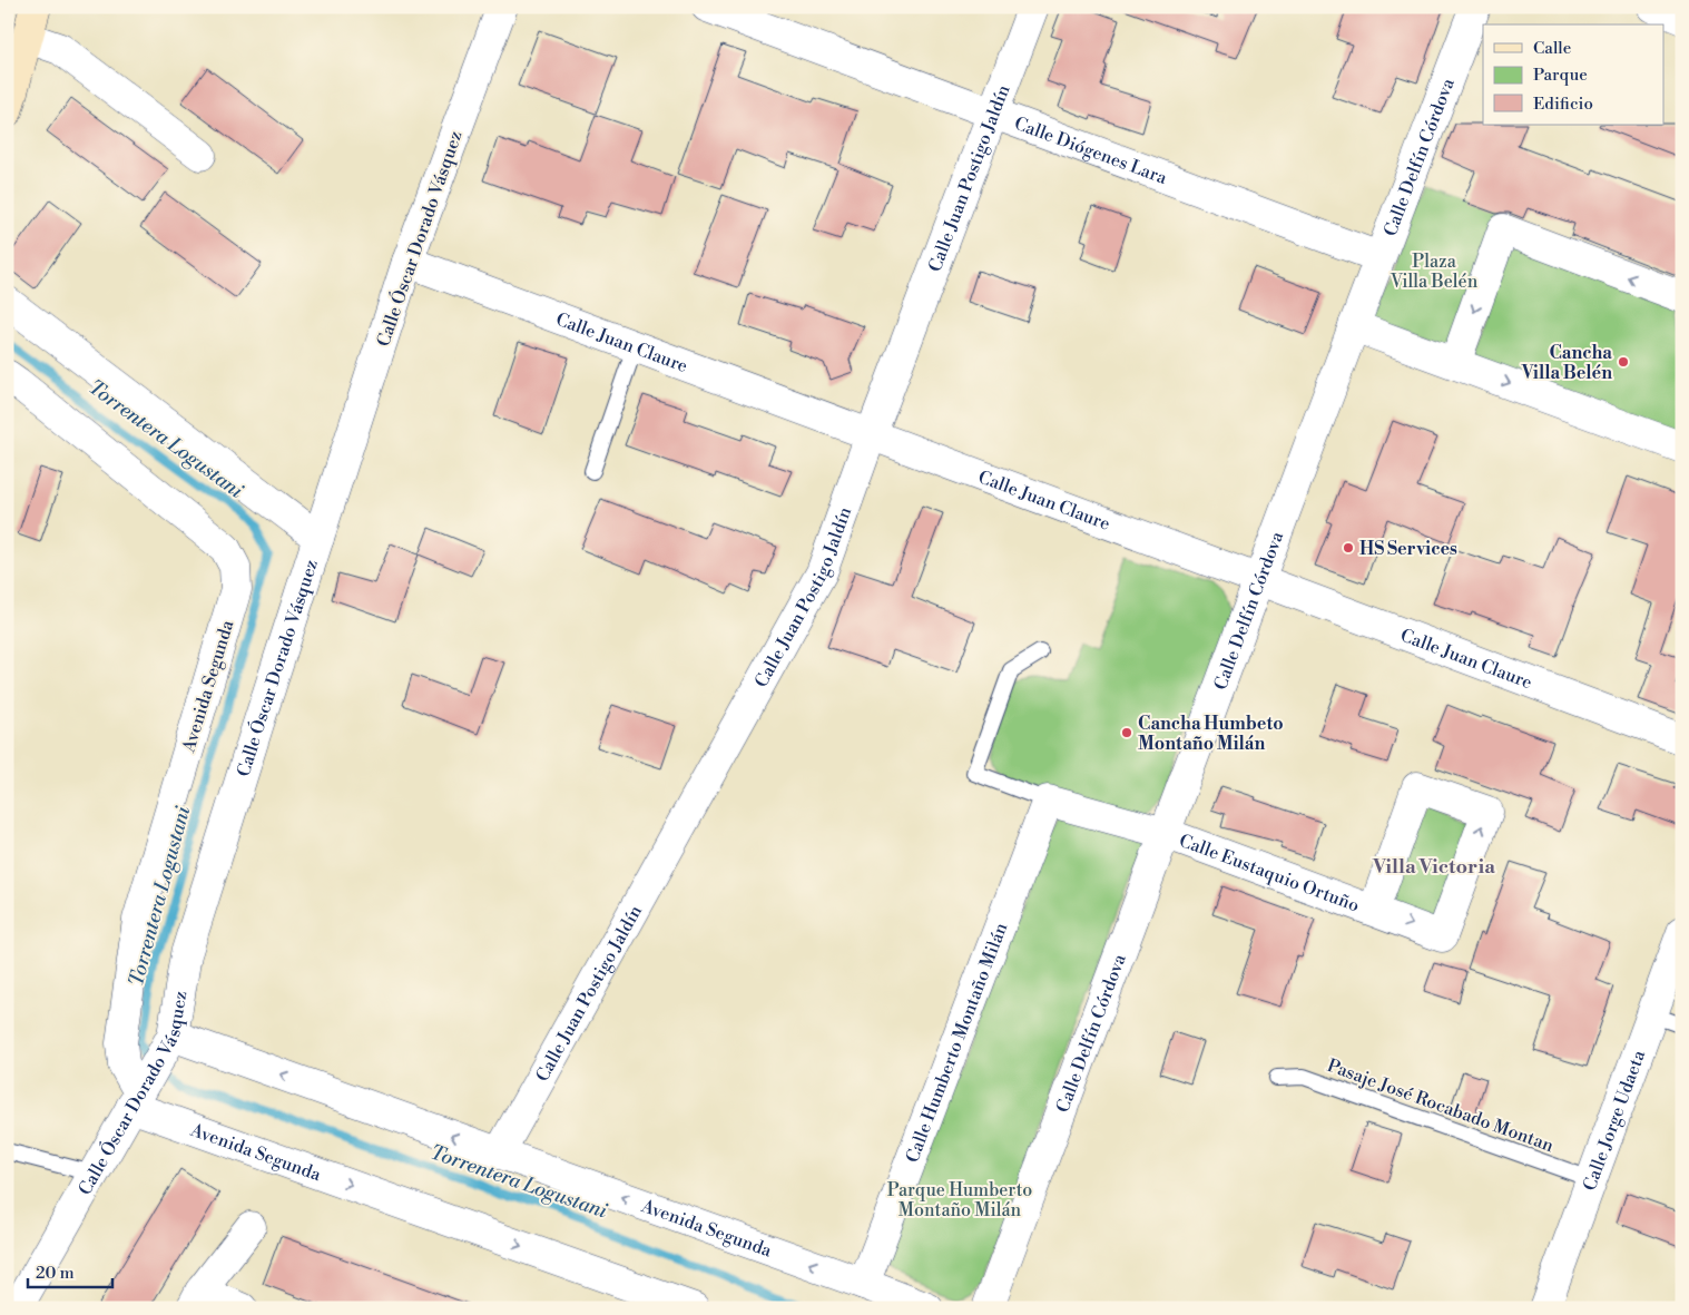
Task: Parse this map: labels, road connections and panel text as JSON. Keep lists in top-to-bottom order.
{
  "streets": {
    "street": [
      "Calle Diógenes Lara",
      "Calle Delfín Córdova",
      "Calle Juan Postigo Jaldín",
      "Calle Óscar Dorado Vásquez",
      "Calle Juan Claure",
      "Avenida Segunda",
      "Calle Eustaquio Ortuño",
      "Calle Humberto Montaño Milán",
      "Calle Jorge Udaeta"
    ],
    "lane": ["Pasaje José Rocabado Montan"]
  },
  "crossings": [
    ["Calle Diógenes Lara", "Calle Delfín Córdova"],
    ["Calle Diógenes Lara", "Calle Juan Postigo Jaldín"],
    ["Calle Delfín Córdova", "Calle Juan Claure"],
    ["Calle Delfín Córdova", "Calle Eustaquio Ortuño"],
    ["Calle Juan Postigo Jaldín", "Calle Juan Claure"],
    ["Calle Juan Postigo Jaldín", "Avenida Segunda"],
    ["Calle Óscar Dorado Vásquez", "Calle Juan Claure"],
    ["Calle Óscar Dorado Vásquez", "Avenida Segunda"],
    ["Avenida Segunda", "Calle Humberto Montaño Milán"],
    ["Calle Eustaquio Ortuño", "Calle Humberto Montaño Milán"],
    ["Pasaje José Rocabado Montan", "Calle Jorge Udaeta"]
  ],
  "districts": ["Villa Victoria"],
  "water": ["Torrentera Logustani"],
  "parks": ["Plaza Villa Belén", "Parque Humberto Montaño Milán"],
  "places": ["Cancha Villa Belén", "HS Services", "Cancha Humbeto Montaño Milán"],
  "legend": ["Calle", "Parque", "Edificio"],
  "scale_bar": "20 m"
}
